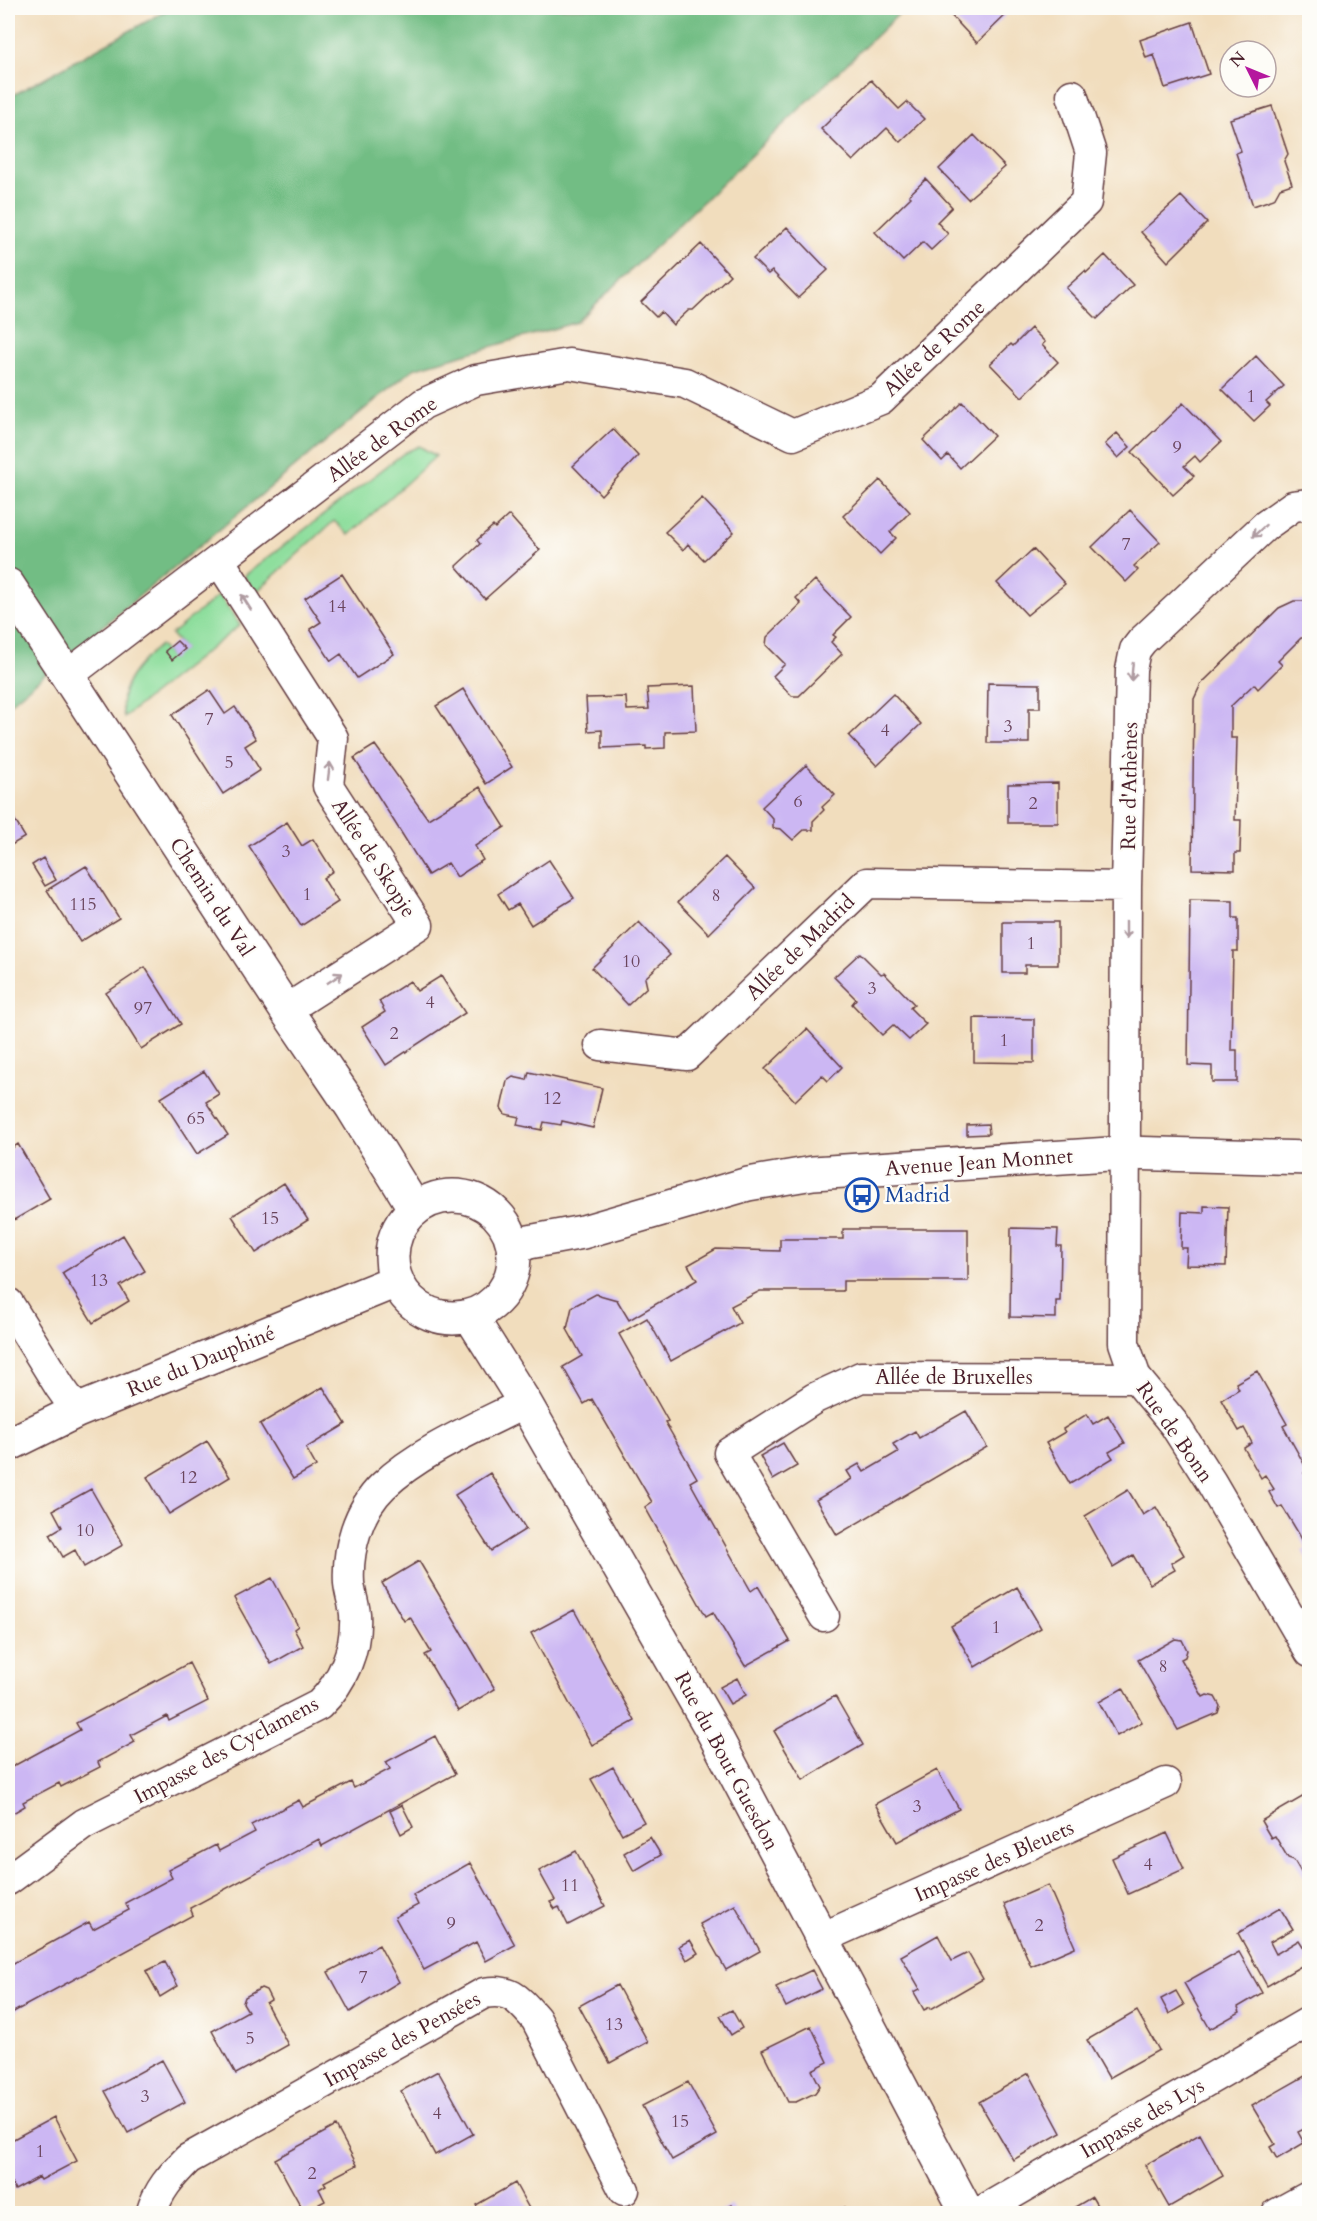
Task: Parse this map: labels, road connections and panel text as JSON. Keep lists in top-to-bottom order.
{
  "streets": {
    "street": [
      "Allée de Rome",
      "Rue d'Athènes",
      "Allée de Skopje",
      "Chemin du Val",
      "Allée de Madrid",
      "Avenue Jean Monnet",
      "Rue du Dauphiné",
      "Allée de Bruxelles",
      "Rue de Bonn",
      "Impasse des Cyclamens",
      "Rue du Bout Guesdon",
      "Impasse des Bleuets",
      "Impasse des Pensées",
      "Impasse des Lys"
    ]
  },
  "crossings": [
    ["Allée de Rome", "Allée de Skopje"],
    ["Allée de Rome", "Chemin du Val"],
    ["Rue d'Athènes", "Allée de Madrid"],
    ["Rue d'Athènes", "Avenue Jean Monnet"],
    ["Rue d'Athènes", "Rue de Bonn"],
    ["Allée de Skopje", "Chemin du Val"],
    ["Chemin du Val", "Avenue Jean Monnet"],
    ["Chemin du Val", "Rue du Dauphiné"],
    ["Chemin du Val", "Rue du Bout Guesdon"],
    ["Avenue Jean Monnet", "Rue du Dauphiné"],
    ["Avenue Jean Monnet", "Rue de Bonn"],
    ["Avenue Jean Monnet", "Rue du Bout Guesdon"],
    ["Rue du Dauphiné", "Rue du Bout Guesdon"],
    ["Allée de Bruxelles", "Rue de Bonn"],
    ["Impasse des Cyclamens", "Rue du Bout Guesdon"],
    ["Rue du Bout Guesdon", "Impasse des Bleuets"]
  ],
  "one_way": ["Rue d'Athènes"],
  "places": {
    "bus stop": ["Madrid"]
  },
  "house_numbers": [
    "1",
    "9",
    "7",
    "14",
    "7",
    "3",
    "4",
    "5",
    "6",
    "2",
    "3",
    "1",
    "8",
    "115",
    "1",
    "10",
    "3",
    "4",
    "97",
    "2",
    "1",
    "12",
    "65",
    "15",
    "13",
    "12",
    "10",
    "1",
    "8",
    "3",
    "4",
    "11",
    "9",
    "2",
    "7",
    "13",
    "5",
    "3",
    "4",
    "15",
    "1",
    "2"
  ],
  "north": "top left"
}
